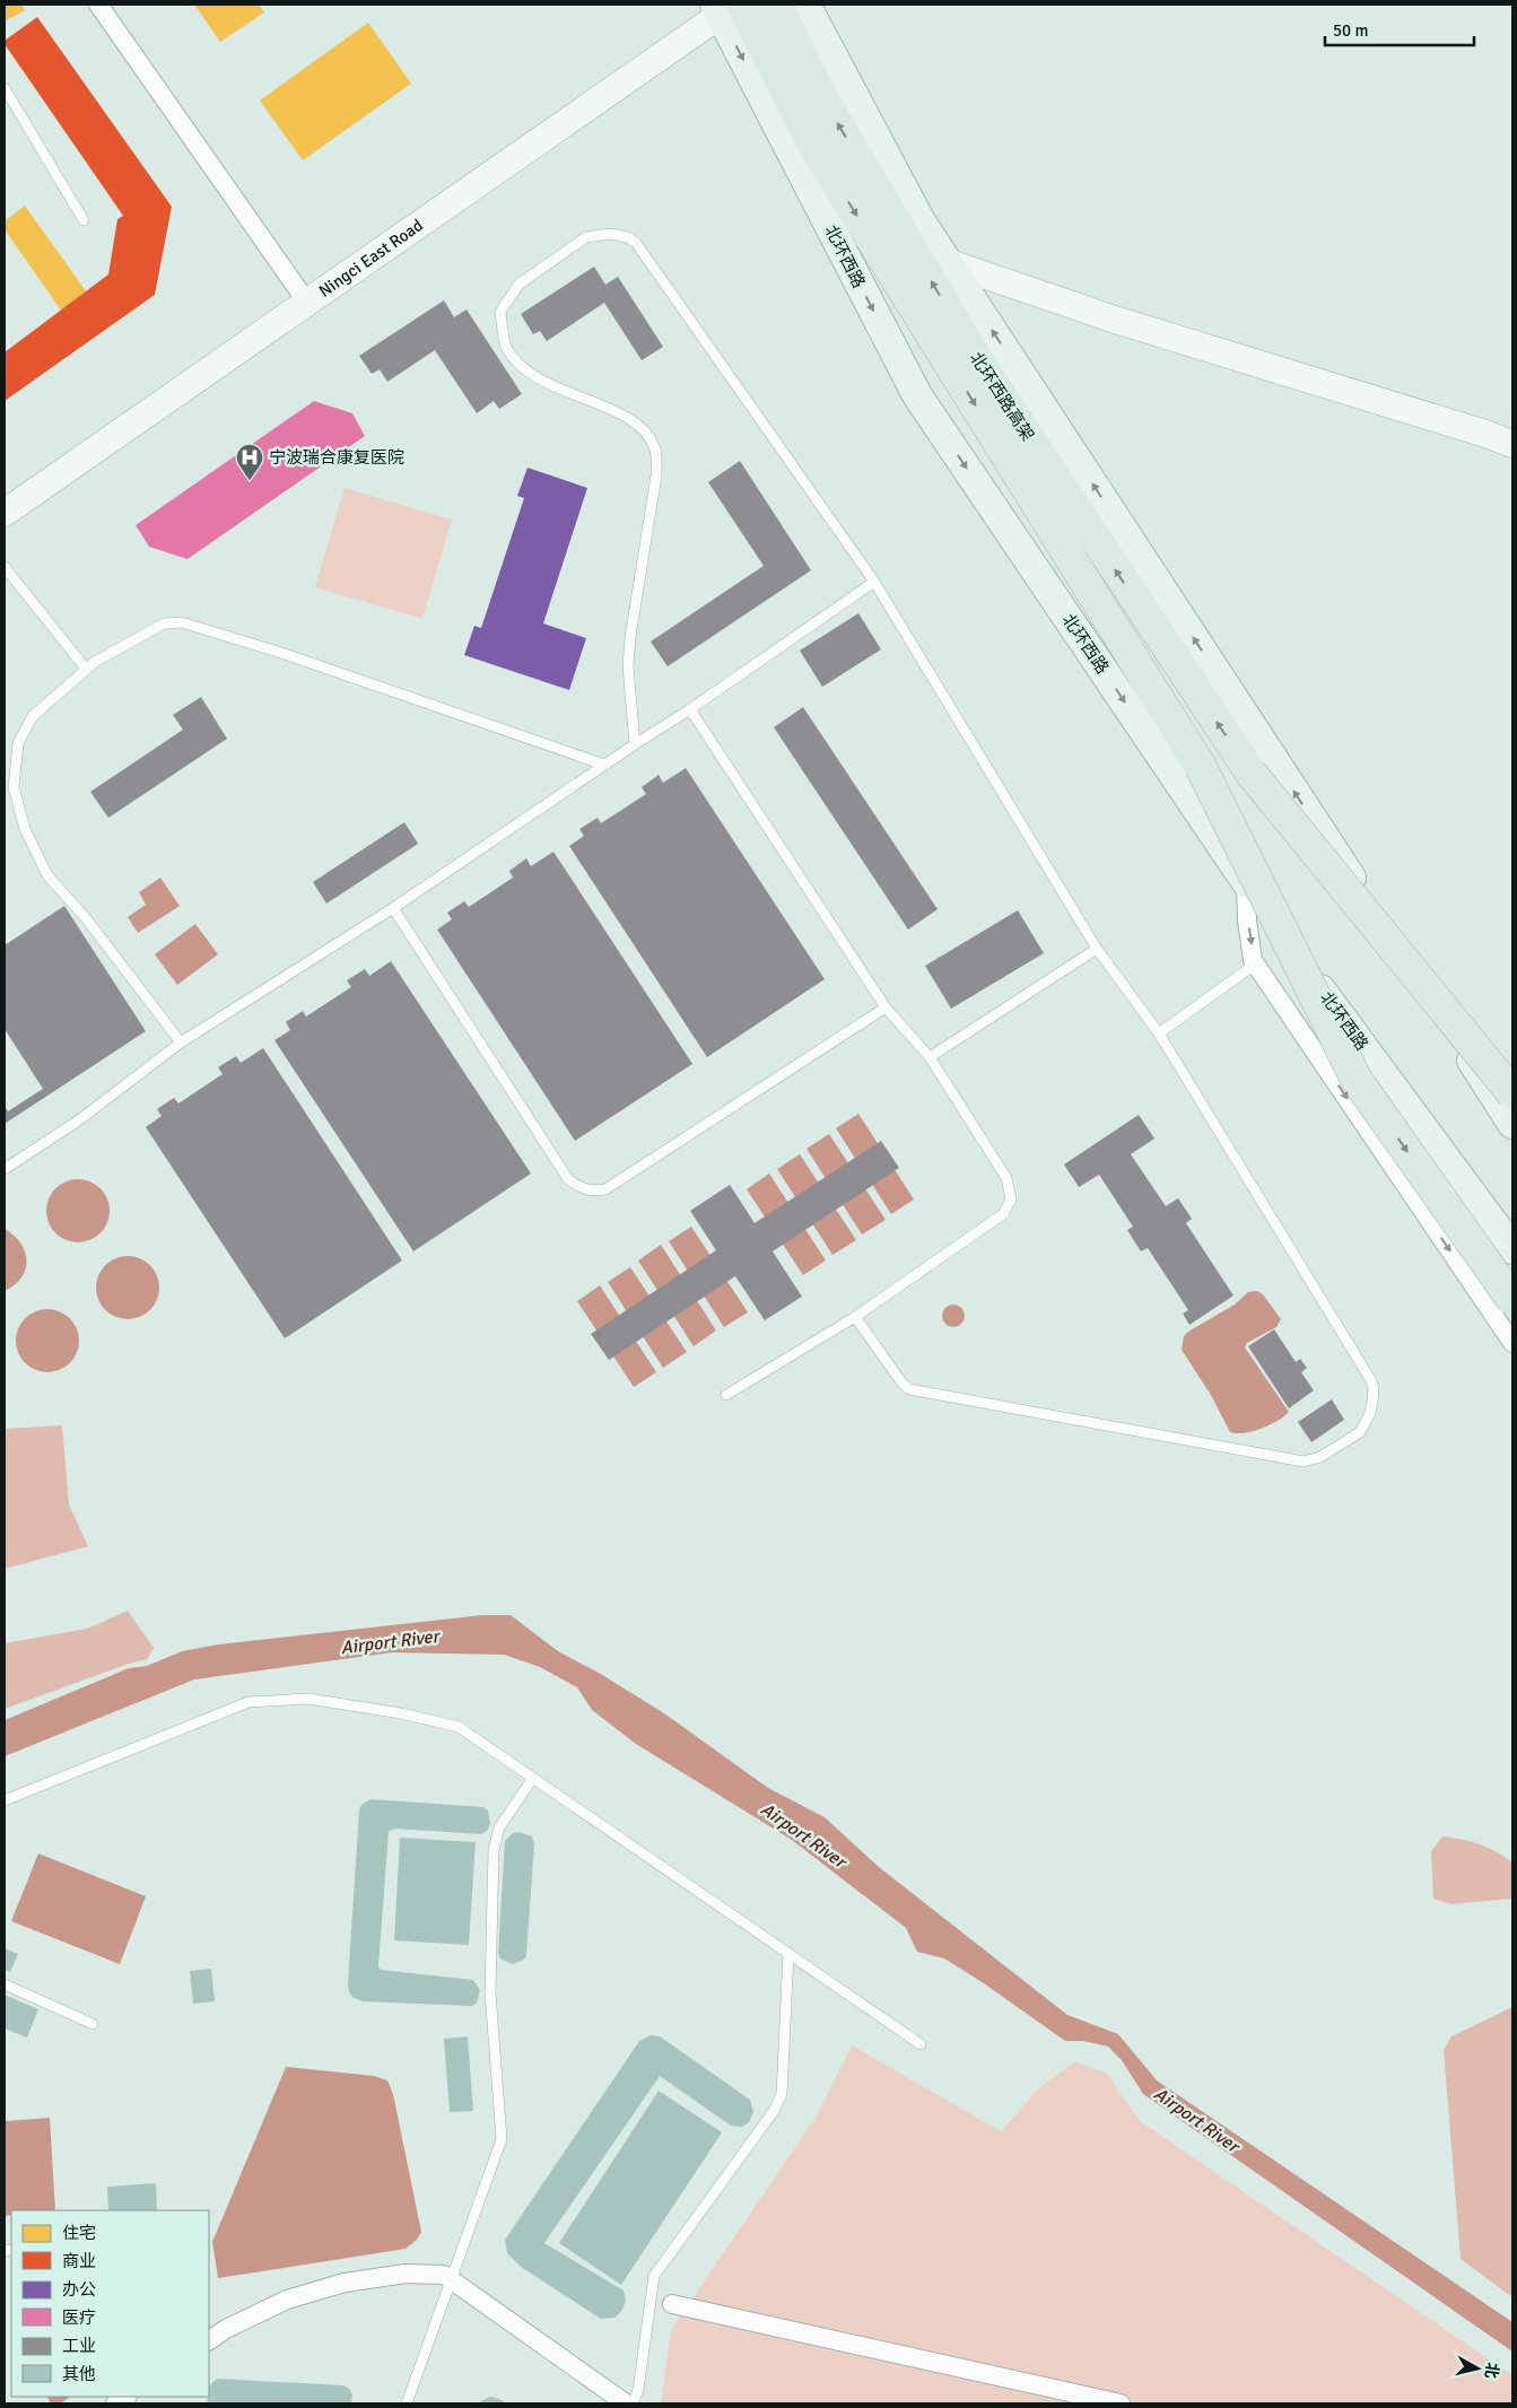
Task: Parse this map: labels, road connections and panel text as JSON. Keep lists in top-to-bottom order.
{
  "streets": {
    "highway": ["北环西路高架"],
    "main road": ["北环西路", "Ningci East Road"]
  },
  "crossings": [
    ["北环西路", "Ningci East Road"],
    ["北环西路", "北环西路高架"],
    ["Ningci East Road", "北环西路高架"]
  ],
  "water": ["Airport River"],
  "places": {
    "hospital": ["宁波瑞合康复医院"]
  },
  "legend": [
    "住宅",
    "商业",
    "办公",
    "医疗",
    "工业",
    "其他"
  ],
  "scale_bar": "50 m",
  "north": "right"
}
